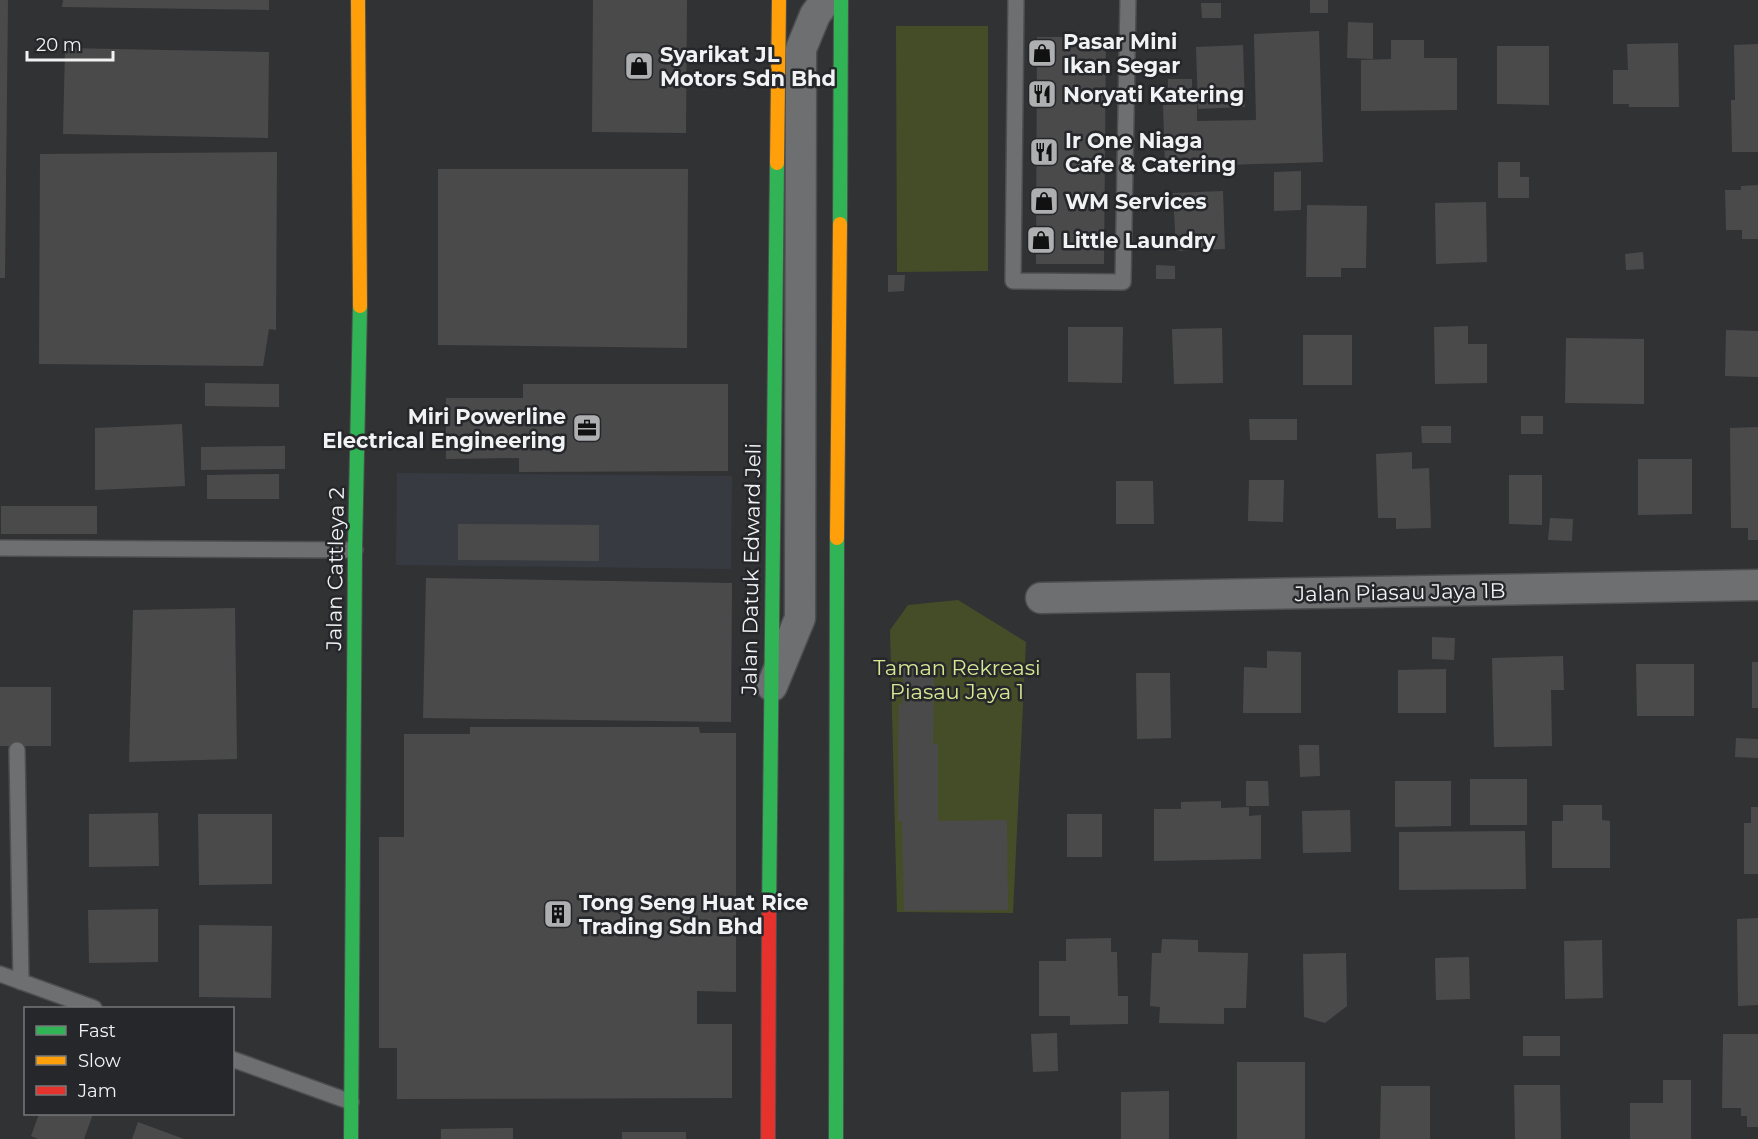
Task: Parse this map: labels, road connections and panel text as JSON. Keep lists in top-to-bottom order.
{
  "streets": {
    "street": ["Jalan Cattleya 2", "Jalan Datuk Edward Jeli", "Jalan Piasau Jaya 1B"]
  },
  "parks": ["Taman Rekreasi Piasau Jaya 1"],
  "places": {
    "shop": [
      "Pasar Mini Ikan Segar",
      "Syarikat JL Motors Sdn Bhd",
      "WM Services",
      "Little Laundry"
    ],
    "restaurant": ["Noryati Katering", "Ir One Niaga Cafe & Catering"],
    "office": ["Miri Powerline Electrical Engineering"],
    "building": ["Tong Seng Huat Rice Trading Sdn Bhd"]
  },
  "legend": ["Fast", "Slow", "Jam"],
  "scale_bar": "20 m"
}
